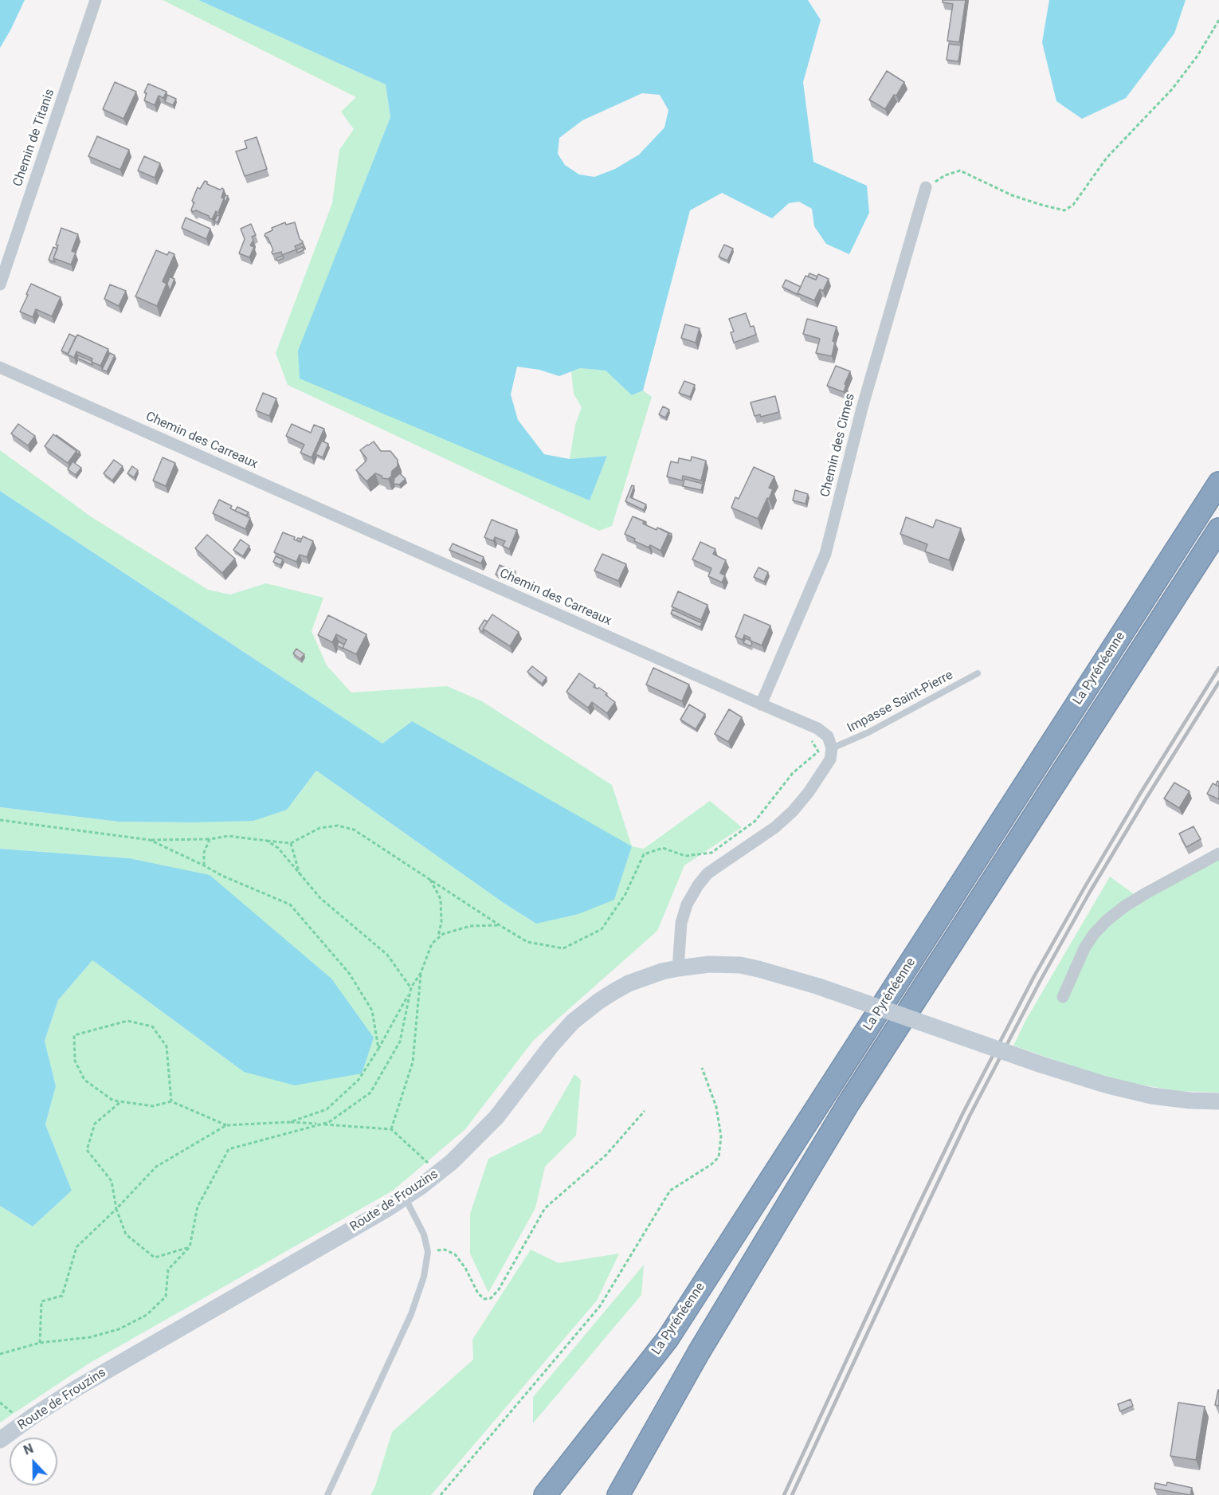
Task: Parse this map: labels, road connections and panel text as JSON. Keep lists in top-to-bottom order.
{
  "streets": {
    "highway": ["La Pyrénéenne"],
    "main road": ["Route de Frouzins"],
    "street": ["Chemin de Titanis", "Chemin des Carreaux", "Chemin des Cimes"],
    "lane": ["Impasse Saint-Pierre"]
  },
  "crossings": [
    ["Chemin des Carreaux", "Chemin des Cimes"],
    ["Chemin des Carreaux", "Impasse Saint-Pierre"]
  ],
  "north": "top"
}
